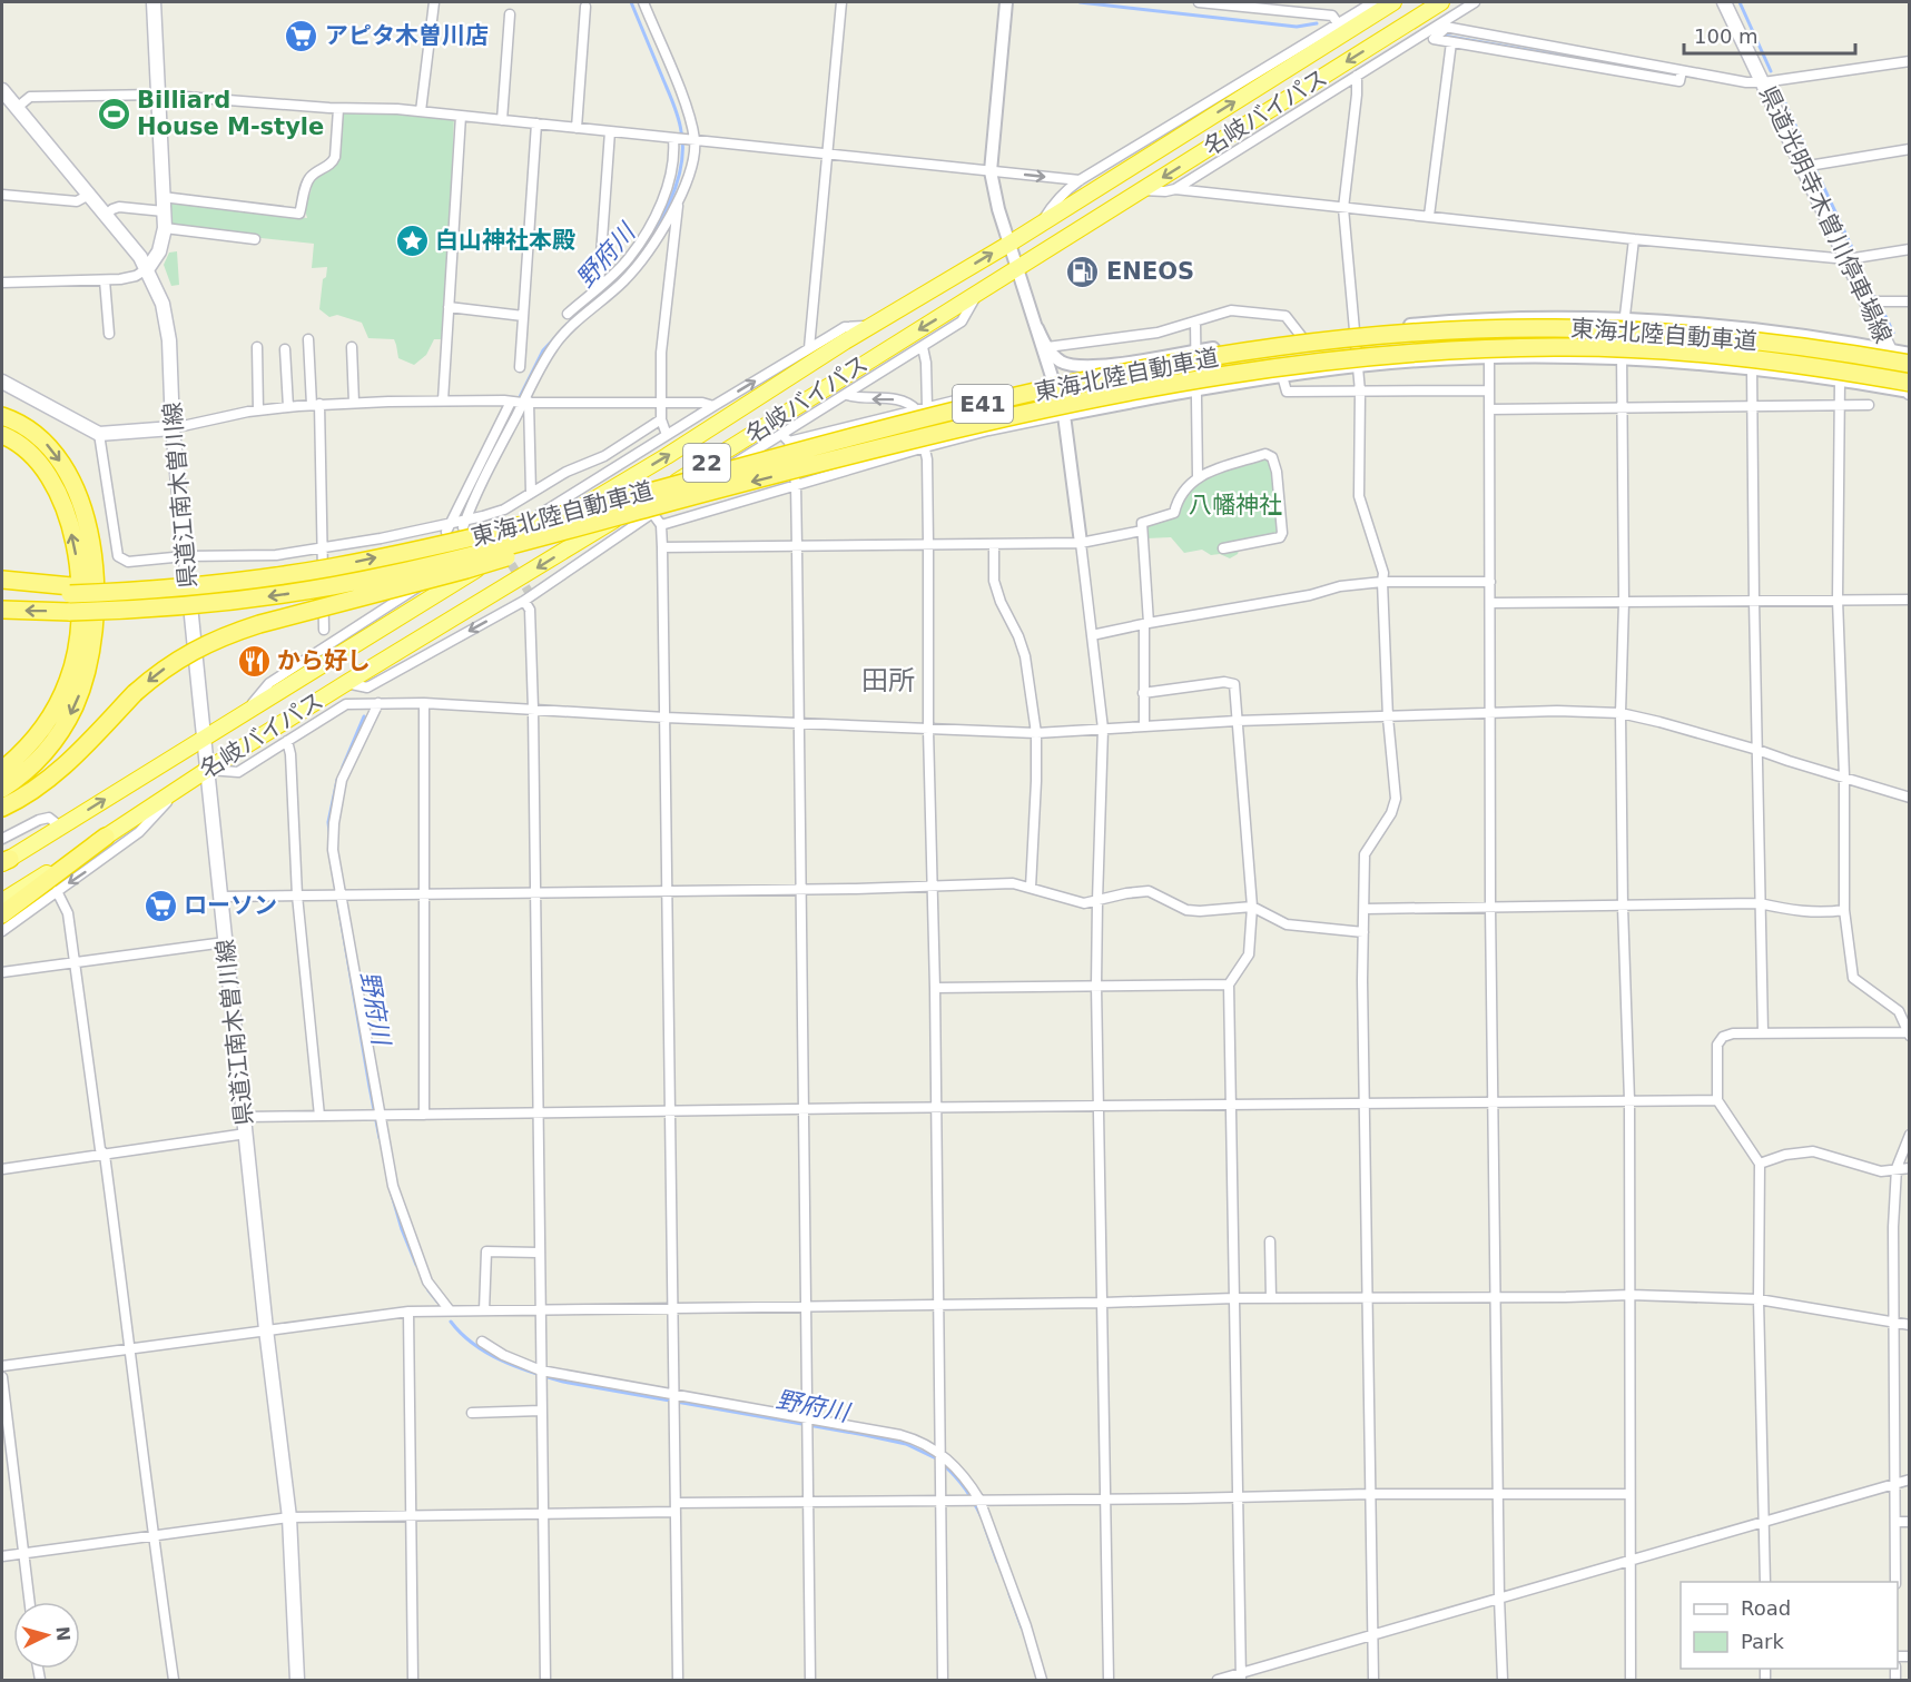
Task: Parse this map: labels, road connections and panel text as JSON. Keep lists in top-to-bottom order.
{
  "streets": {
    "highway": [
      "名岐バイパス",
      "東海北陸自動車道",
      "E41",
      "22"
    ],
    "main road": ["県道光明寺木曽川停車場線", "県道江南木曽川線"]
  },
  "crossings": [
    ["名岐バイパス", "県道江南木曽川線"]
  ],
  "districts": ["田所"],
  "water": ["野府川"],
  "parks": ["八幡神社"],
  "places": {
    "supermarket": ["アピタ木曽川店", "ローソン"],
    "sports": ["Billiard House M-style"],
    "place": ["白山神社本殿"],
    "fuel station": ["ENEOS"],
    "restaurant": ["から好し"]
  },
  "legend": ["Road", "Park"],
  "scale_bar": "100 m",
  "north": "right"
}
